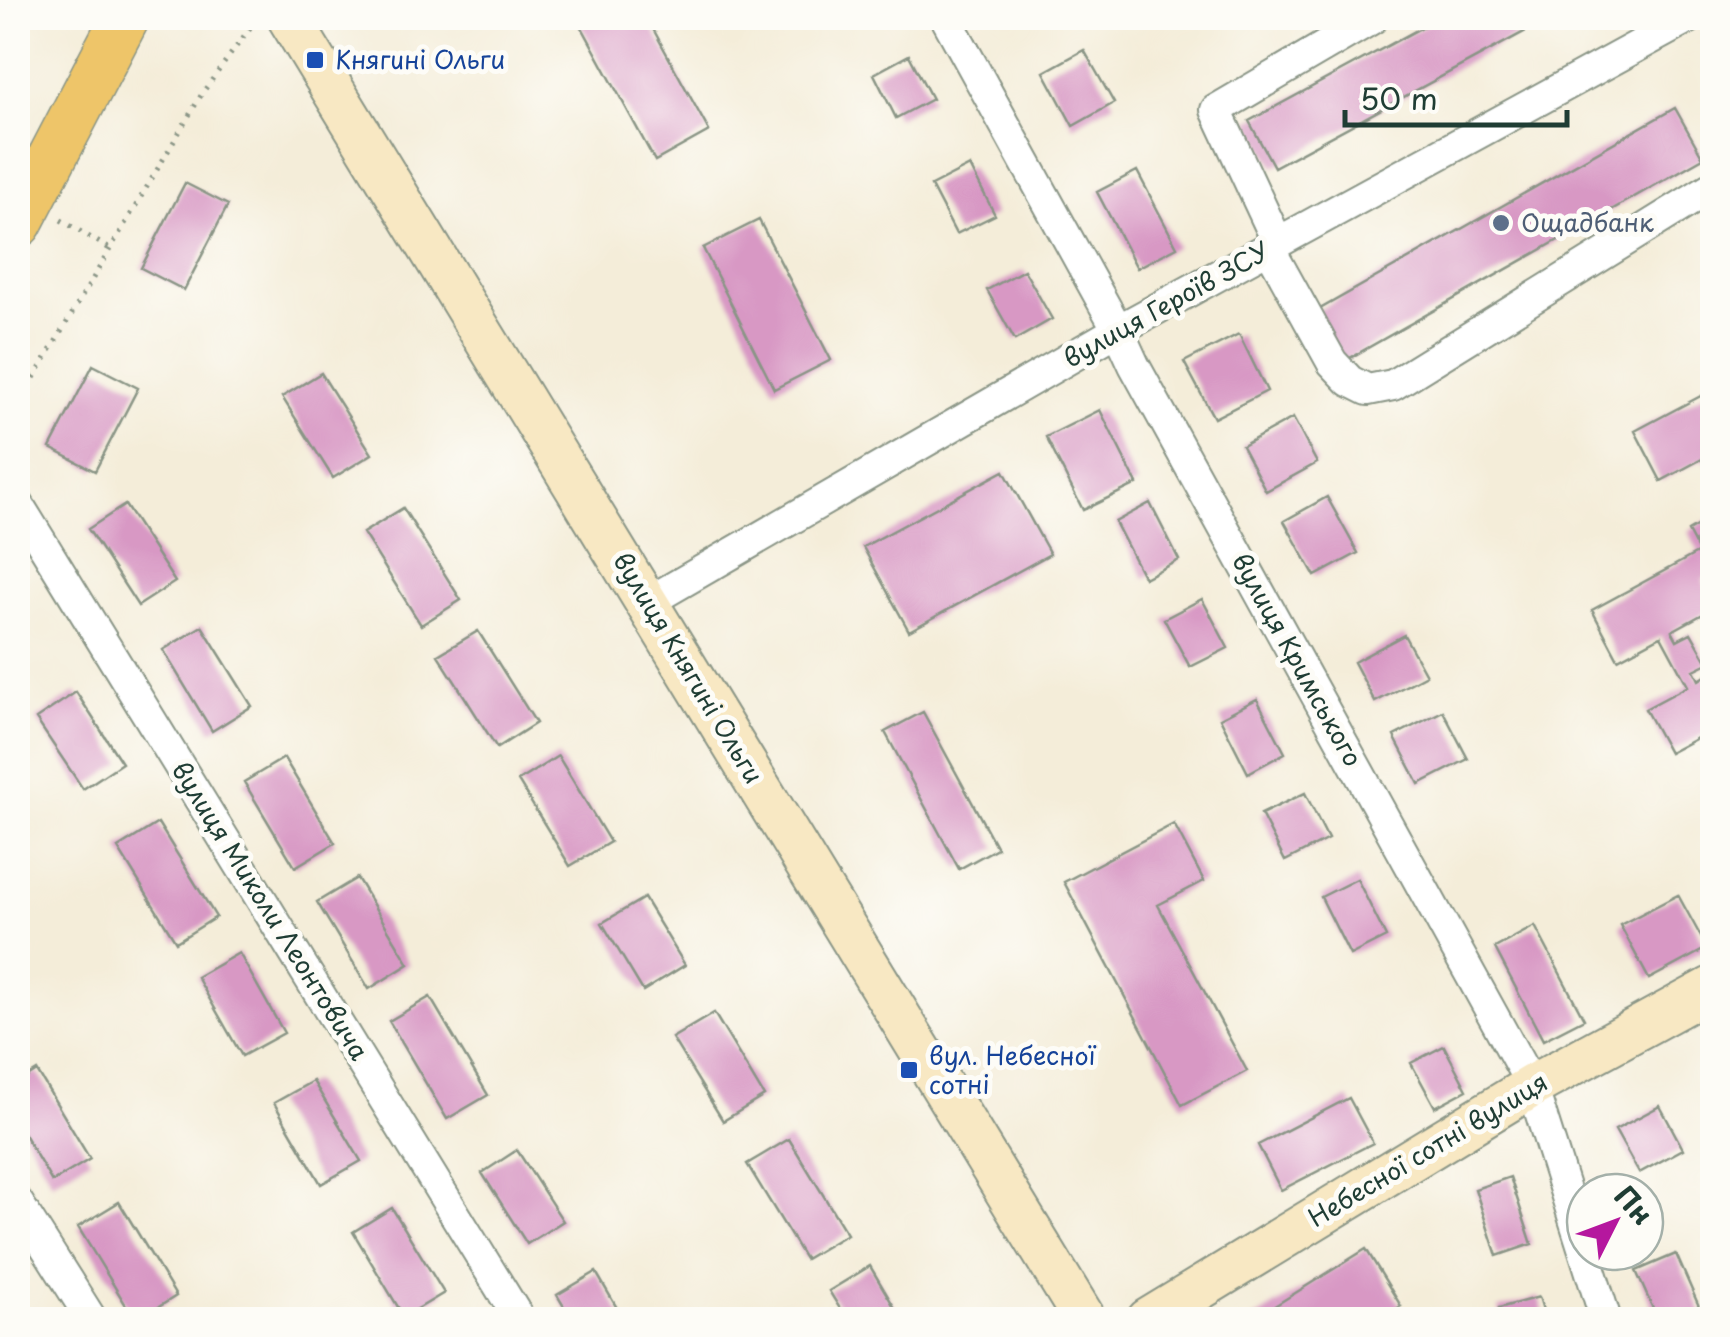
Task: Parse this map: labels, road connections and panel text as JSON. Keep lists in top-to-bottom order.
{
  "streets": {
    "street": [
      "вулиця Героїв ЗСУ",
      "вулиця Кримського",
      "вулиця Княгині Ольги",
      "вулиця Миколи Леонтовича",
      "Небесної сотні вулиця"
    ]
  },
  "crossings": [
    ["вулиця Героїв ЗСУ", "вулиця Кримського"],
    ["вулиця Героїв ЗСУ", "вулиця Княгині Ольги"],
    ["вулиця Кримського", "Небесної сотні вулиця"]
  ],
  "places": {
    "transit": ["Княгині Ольги", "вул. Небесної сотні"],
    "other": ["Ощадбанк"]
  },
  "scale_bar": "50 m",
  "north": "top right"
}
